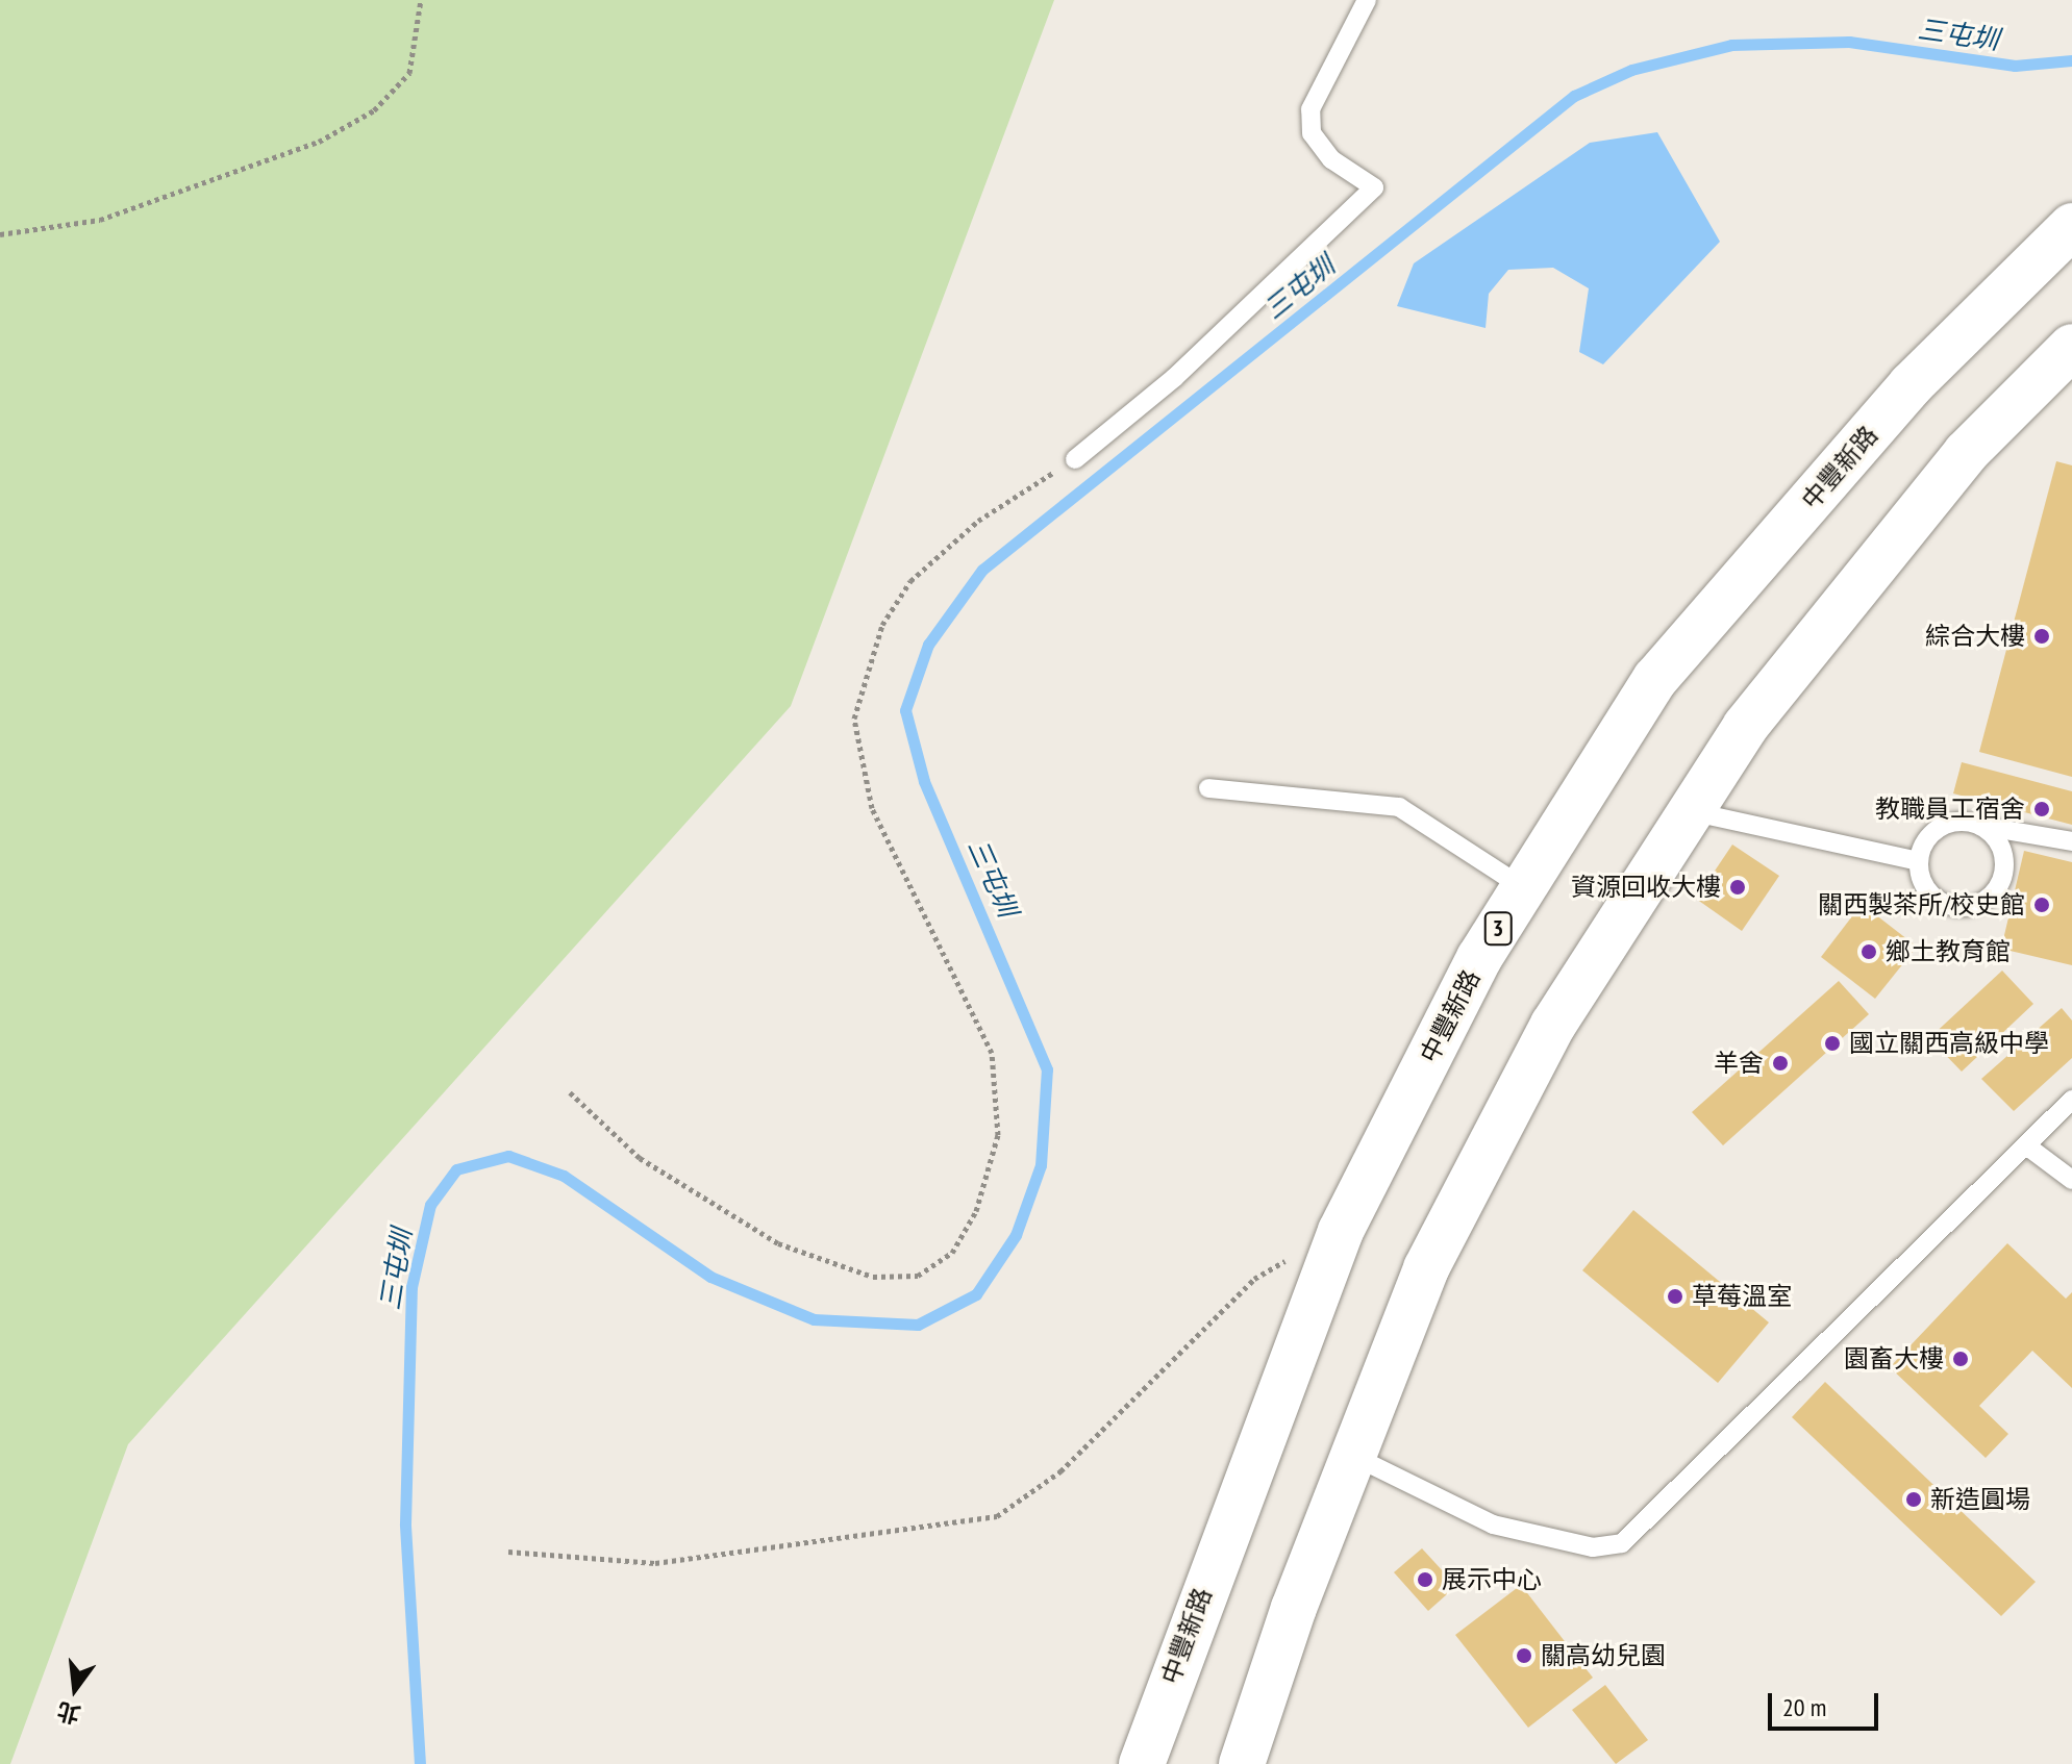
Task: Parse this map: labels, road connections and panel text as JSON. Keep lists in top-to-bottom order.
{
  "streets": {
    "main road": ["中豐新路", "3"]
  },
  "water": ["三屯圳"],
  "places": [
    "綜合大樓",
    "教職員工宿舍",
    "資源回收大樓",
    "關西製茶所/校史館",
    "鄉土教育館",
    "國立關西高級中學",
    "羊舍",
    "草莓溫室",
    "園畜大樓",
    "新造圓場",
    "展示中心",
    "關高幼兒園"
  ],
  "scale_bar": "20 m",
  "north": "bottom"
}
